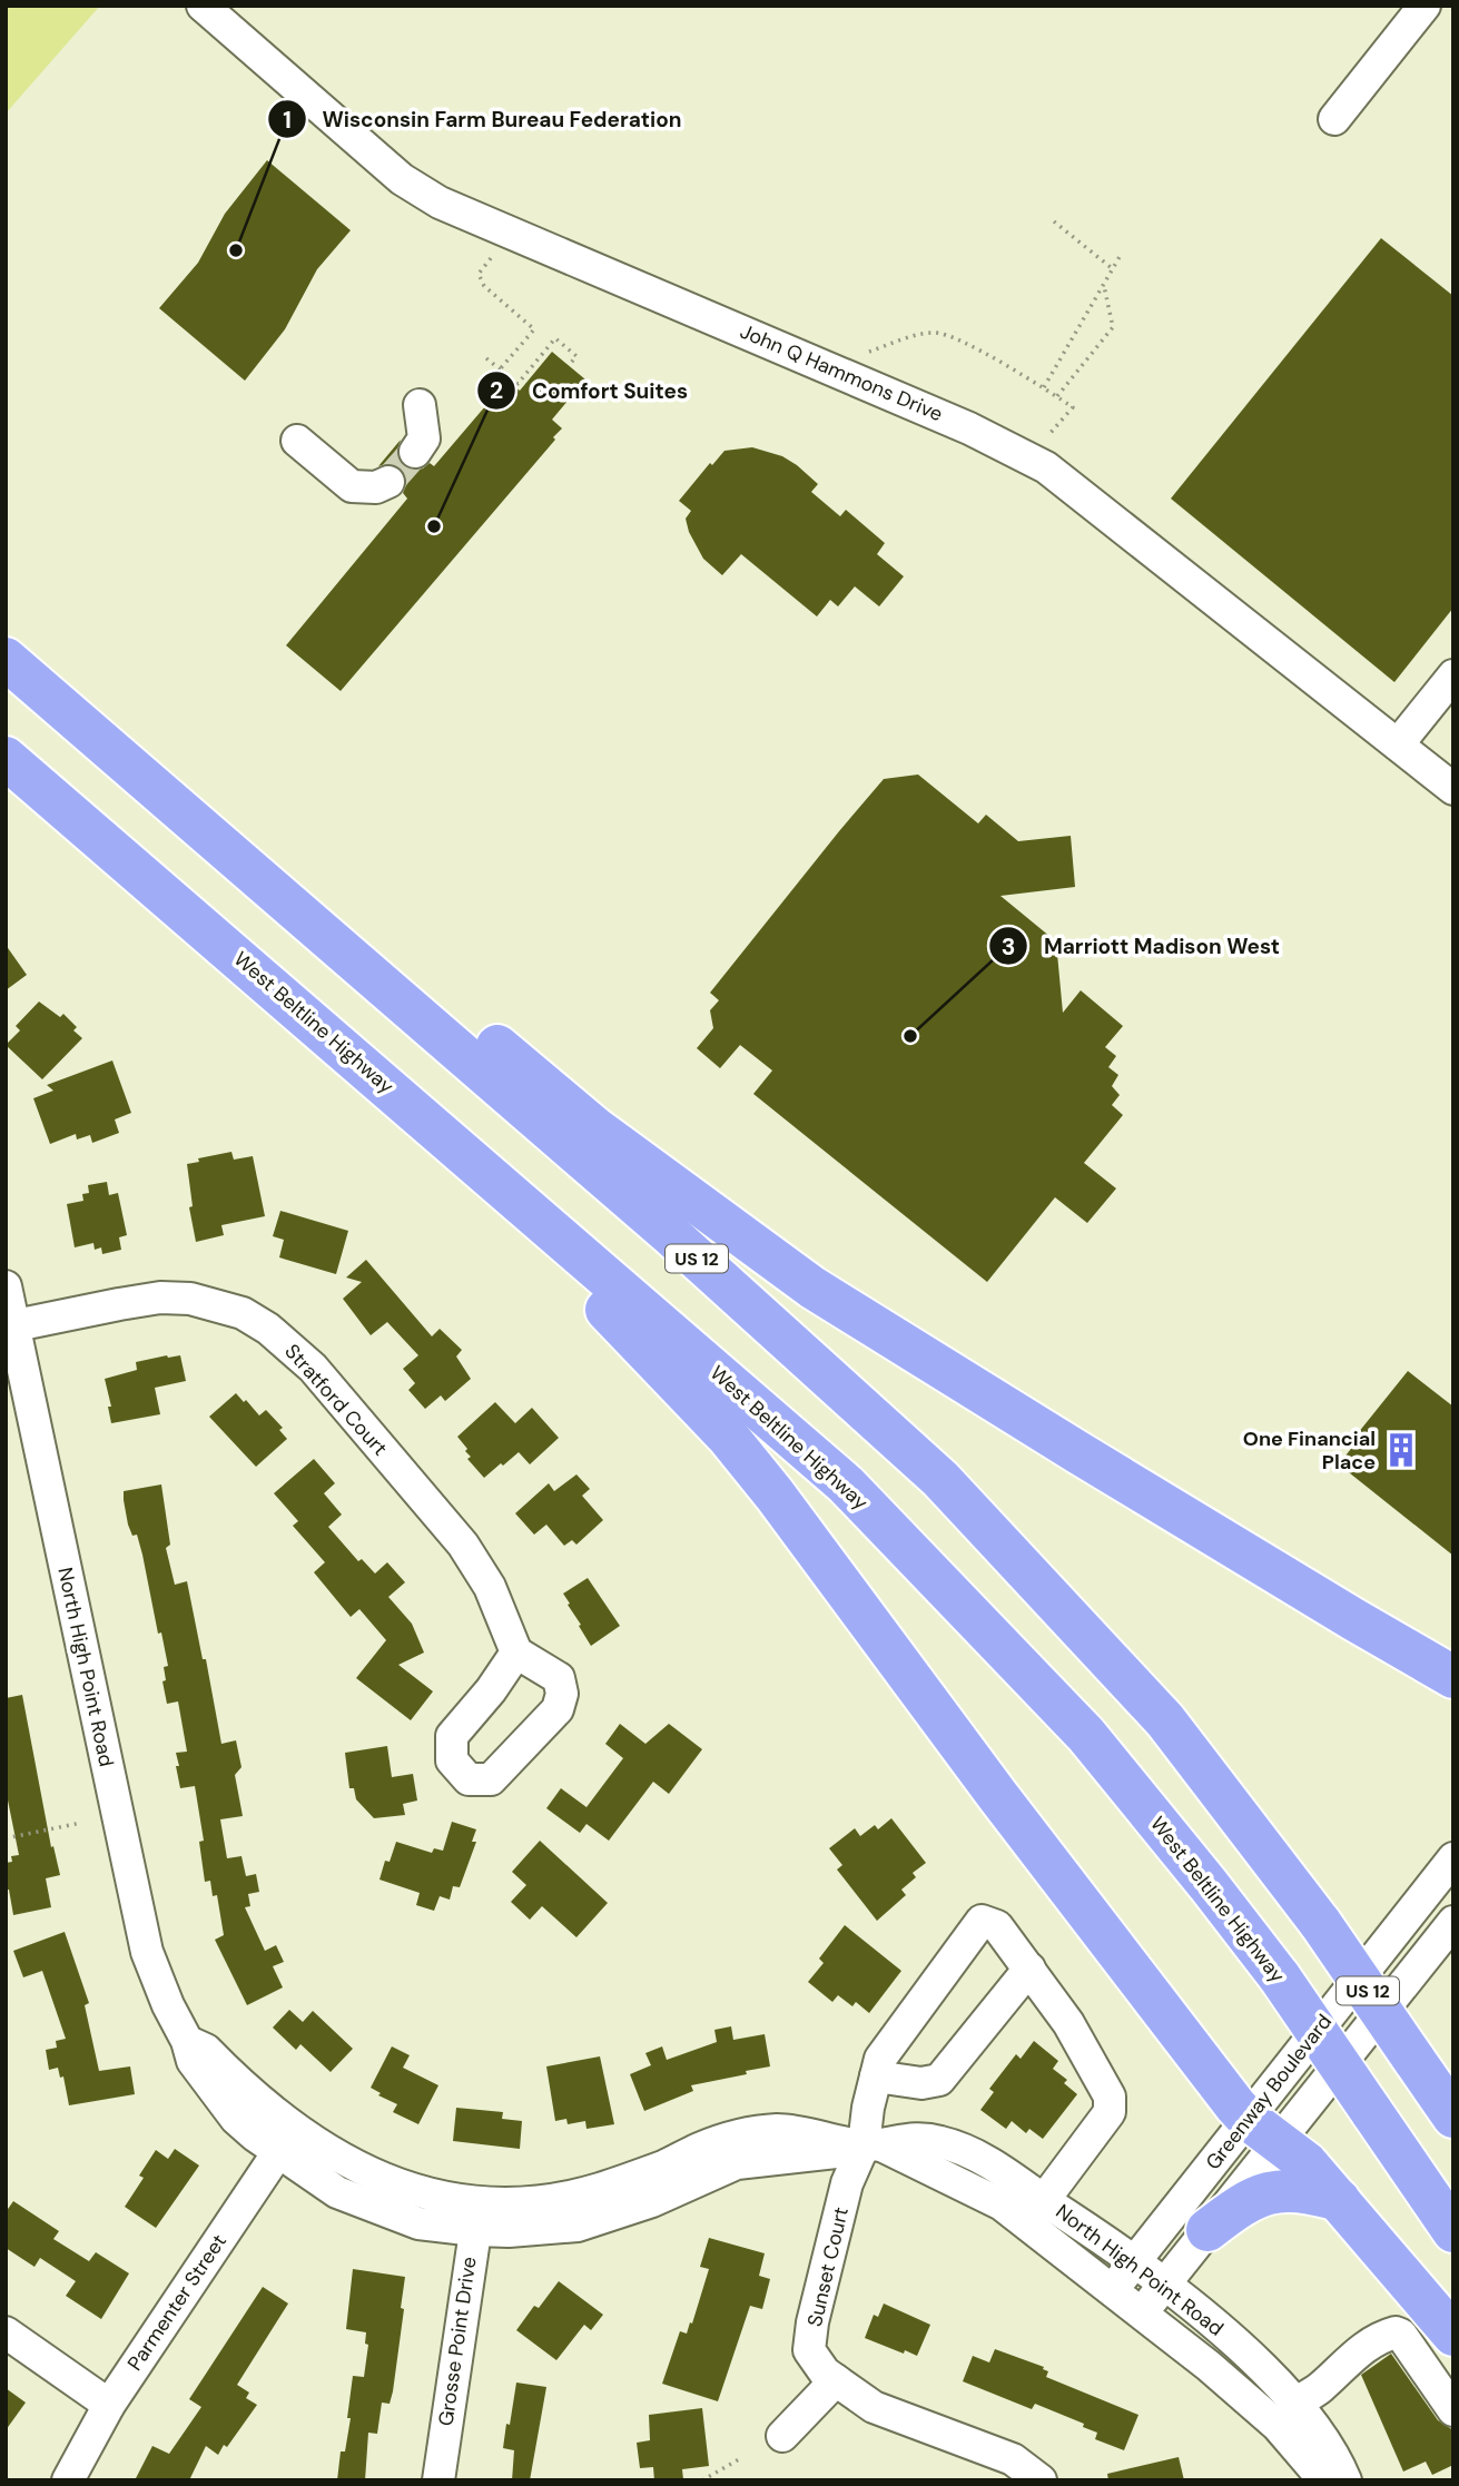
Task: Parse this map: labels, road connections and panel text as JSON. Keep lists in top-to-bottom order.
{
  "streets": {
    "highway": ["West Beltline Highway", "US 12"],
    "street": [
      "John Q Hammons Drive",
      "Stratford Court",
      "North High Point Road",
      "Greenway Boulevard",
      "Sunset Court",
      "Parmenter Street",
      "Grosse Point Drive"
    ]
  },
  "crossings": [
    ["Stratford Court", "North High Point Road"],
    ["North High Point Road", "Greenway Boulevard"],
    ["North High Point Road", "Sunset Court"],
    ["North High Point Road", "Parmenter Street"],
    ["North High Point Road", "Grosse Point Drive"]
  ],
  "places": {
    "other": ["Wisconsin Farm Bureau Federation", "Comfort Suites", "Marriott Madison West"],
    "building": ["One Financial Place"]
  }
}
